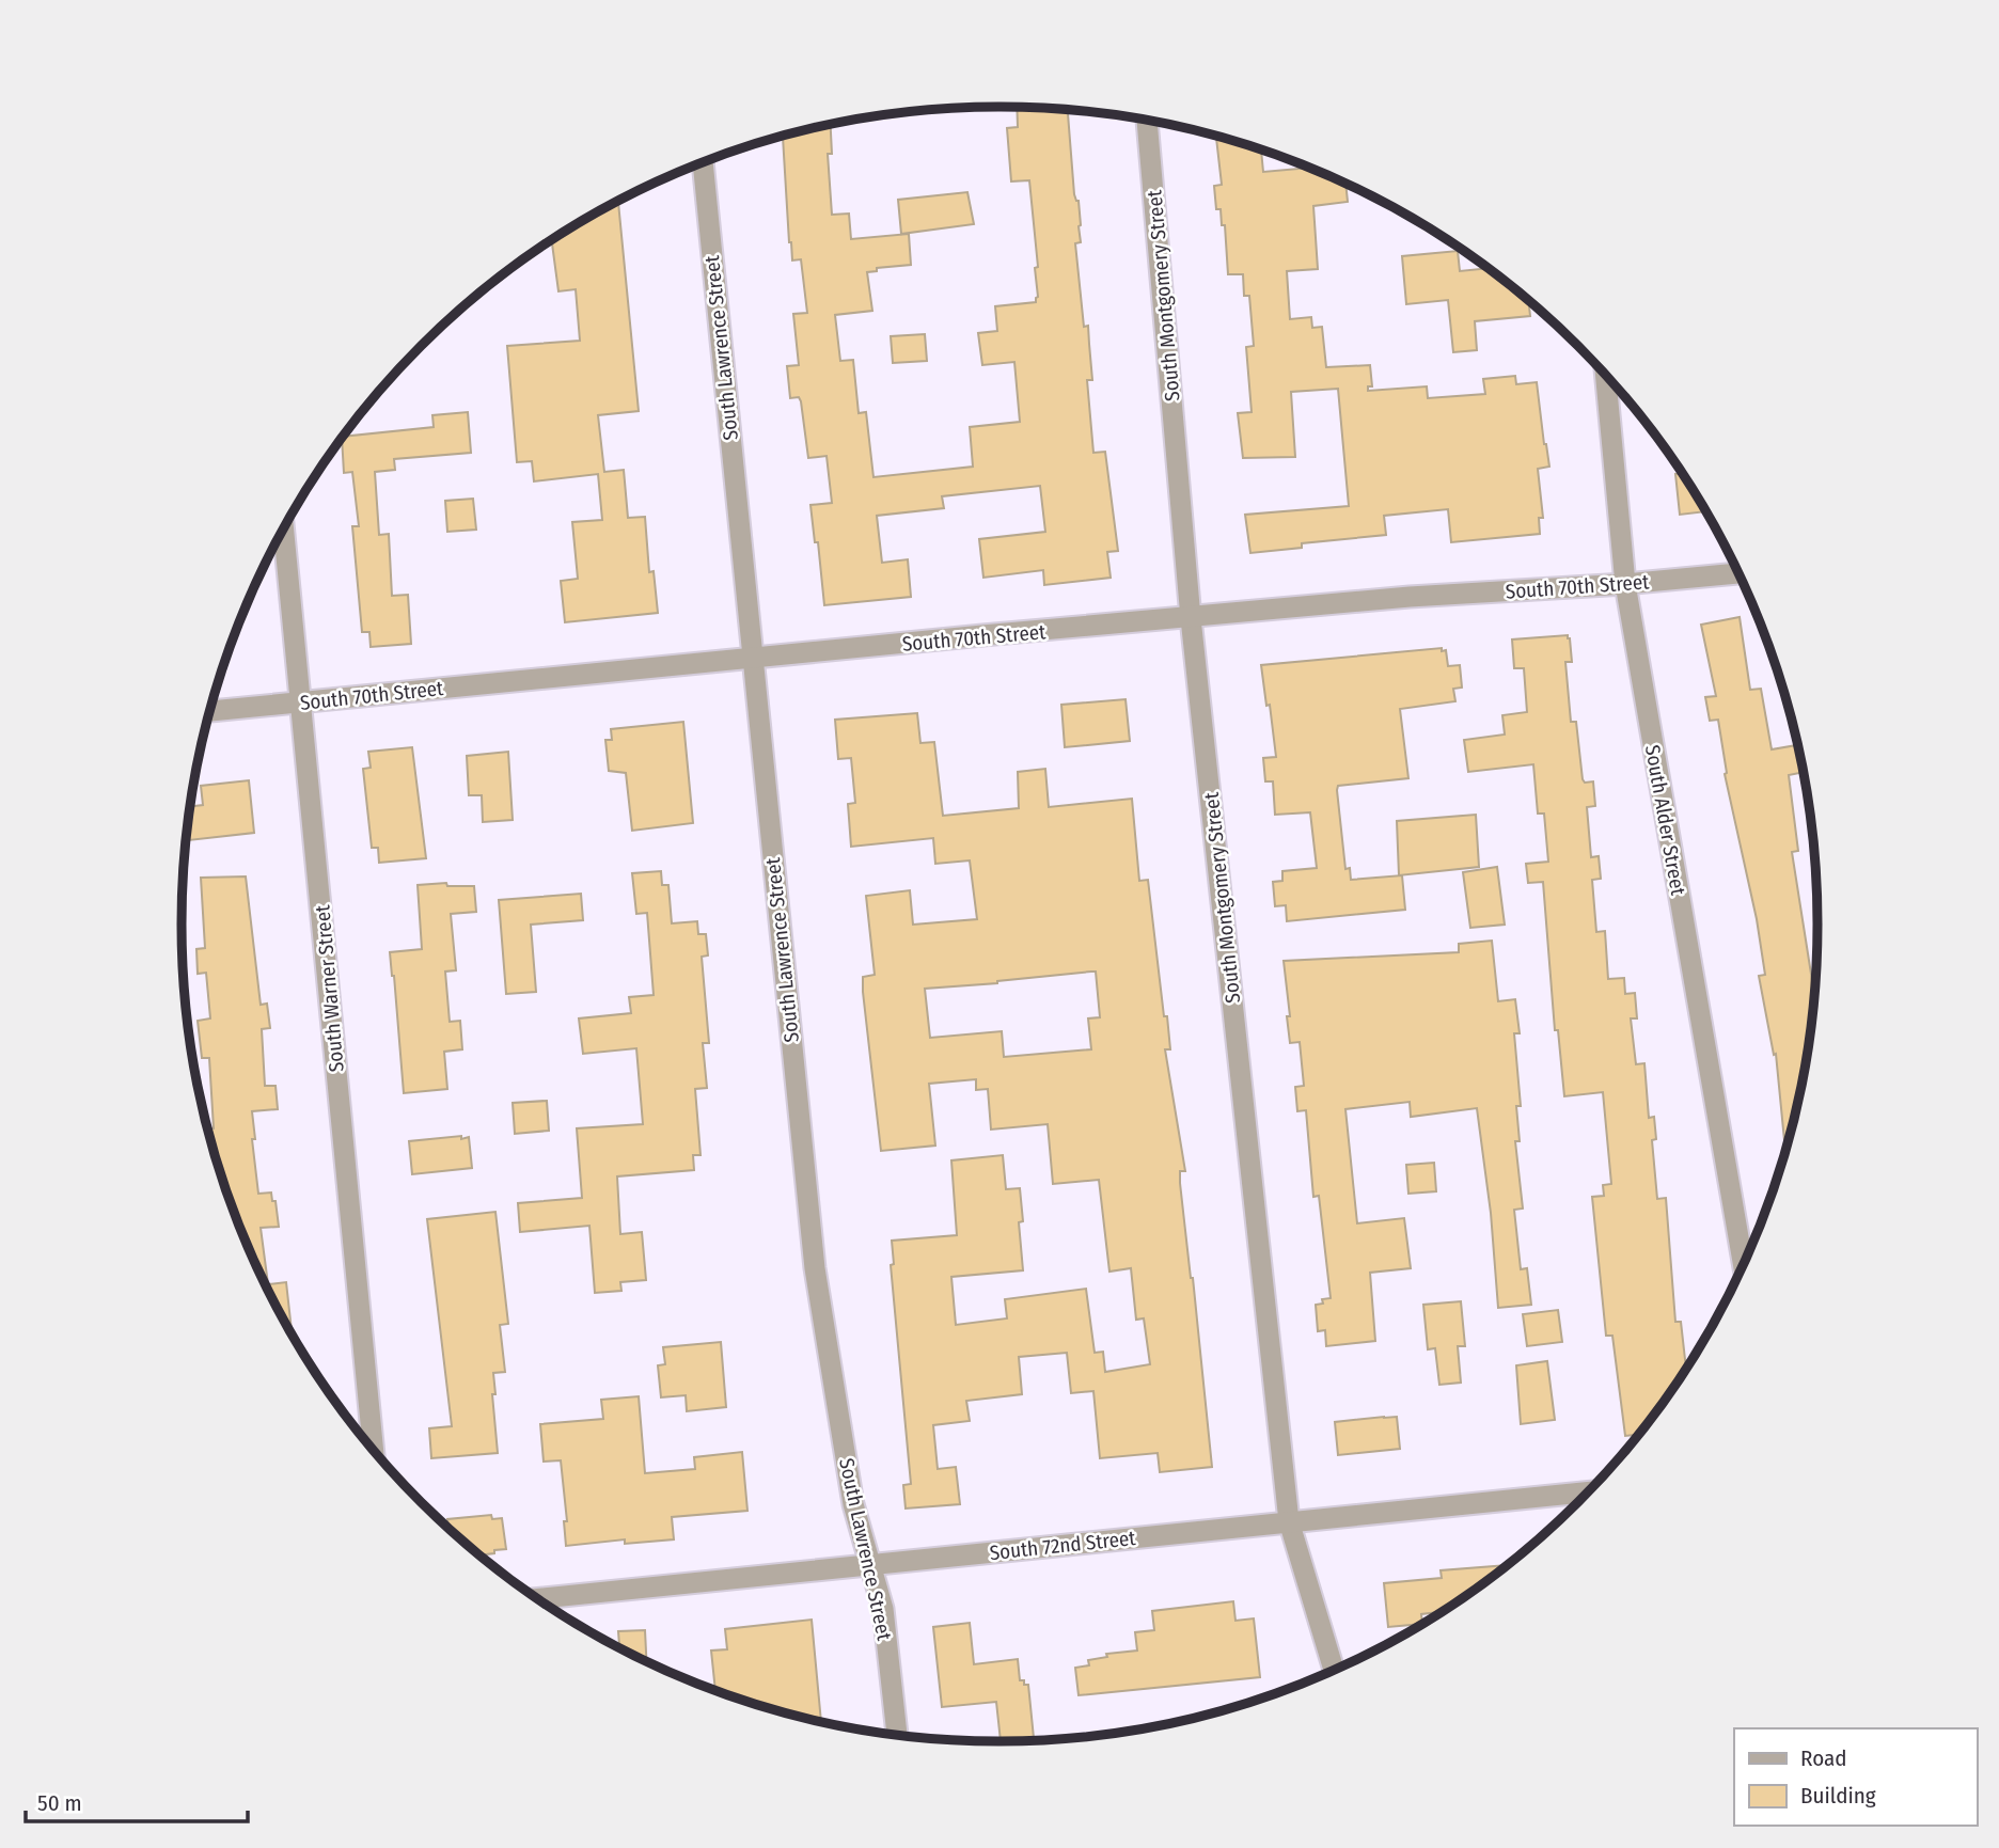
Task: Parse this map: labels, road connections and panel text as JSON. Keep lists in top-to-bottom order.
{
  "streets": {
    "street": [
      "South Montgomery Street",
      "South Lawrence Street",
      "South 70th Street",
      "South Alder Street",
      "South Warner Street",
      "South 72nd Street"
    ]
  },
  "crossings": [
    ["South Montgomery Street", "South 70th Street"],
    ["South Montgomery Street", "South 72nd Street"],
    ["South Lawrence Street", "South 70th Street"],
    ["South Lawrence Street", "South 72nd Street"],
    ["South 70th Street", "South Alder Street"],
    ["South 70th Street", "South Warner Street"]
  ],
  "legend": ["Road", "Building"],
  "scale_bar": "50 m"
}
